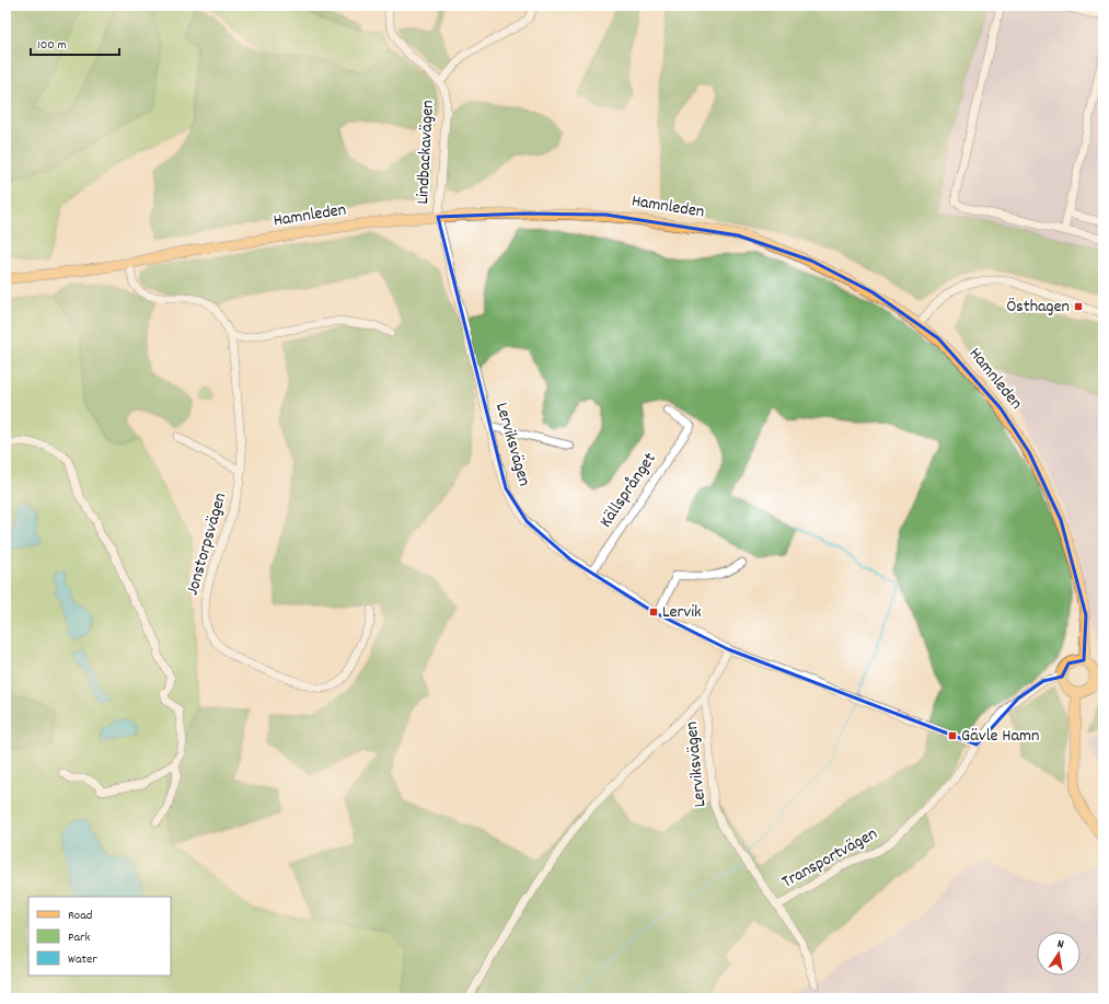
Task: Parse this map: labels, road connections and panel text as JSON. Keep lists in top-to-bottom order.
{
  "streets": {
    "main road": ["Hamnleden"],
    "street": [
      "Lindbackavägen",
      "Lerviksvägen",
      "Källsprånget",
      "Jonstorpsvägen",
      "Transportvägen"
    ]
  },
  "crossings": [
    ["Lindbackavägen", "Hamnleden"],
    ["Lindbackavägen", "Lerviksvägen"],
    ["Hamnleden", "Lerviksvägen"],
    ["Hamnleden", "Jonstorpsvägen"],
    ["Hamnleden", "Transportvägen"],
    ["Lerviksvägen", "Källsprånget"],
    ["Lerviksvägen", "Transportvägen"]
  ],
  "places": {
    "transit": ["Östhagen", "Lervik", "Gävle Hamn"]
  },
  "legend": ["Road", "Park", "Water"],
  "scale_bar": "100 m",
  "north": "top"
}
